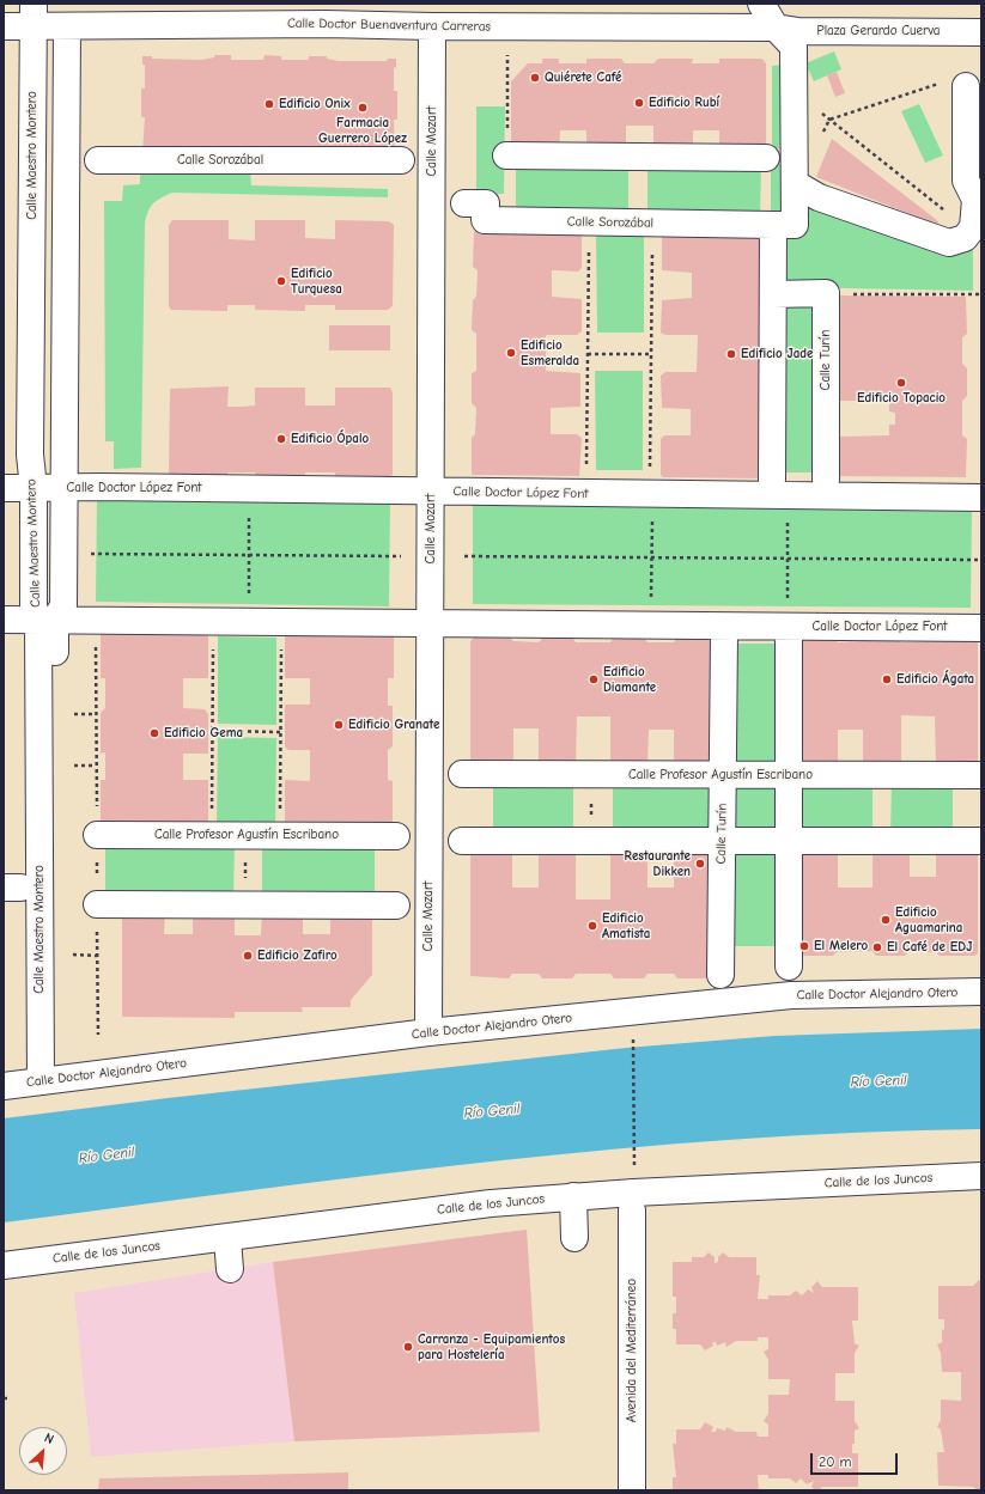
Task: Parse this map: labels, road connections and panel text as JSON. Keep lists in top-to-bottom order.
{
  "streets": {
    "street": [
      "Calle Doctor Buenaventura Carreras",
      "Plaza Gerardo Cuerva",
      "Calle Mozart",
      "Calle Maestro Montero",
      "Calle Sorozábal",
      "Calle Turín",
      "Calle Doctor López Font",
      "Calle Profesor Agustín Escribano",
      "Calle Doctor Alejandro Otero",
      "Calle de los Juncos",
      "Avenida del Mediterráneo"
    ]
  },
  "crossings": [
    ["Calle Doctor Buenaventura Carreras", "Plaza Gerardo Cuerva"],
    ["Calle Doctor Buenaventura Carreras", "Calle Mozart"],
    ["Calle Doctor Buenaventura Carreras", "Calle Maestro Montero"],
    ["Calle Mozart", "Calle Doctor López Font"],
    ["Calle Mozart", "Calle Doctor Alejandro Otero"],
    ["Calle Maestro Montero", "Calle Doctor López Font"],
    ["Calle Maestro Montero", "Calle Doctor Alejandro Otero"],
    ["Calle Turín", "Calle Profesor Agustín Escribano"]
  ],
  "water": ["Río Genil"],
  "places": [
    "Quiérete Café",
    "Edificio Rubí",
    "Edificio Onix",
    "Farmacia Guerrero López",
    "Edificio Turquesa",
    "Edificio Esmeralda",
    "Edificio Jade",
    "Edificio Topacio",
    "Edificio Ópalo",
    "Edificio Diamante",
    "Edificio Ágata",
    "Edificio Granate",
    "Edificio Gema",
    "Restaurante Dikken",
    "Edificio Aguamarina",
    "Edificio Amatista",
    "El Melero",
    "El Café de EDJ",
    "Edificio Zafiro",
    "Carranza - Equipamientos para Hostelería"
  ],
  "scale_bar": "20 m",
  "north": "top right"
}
